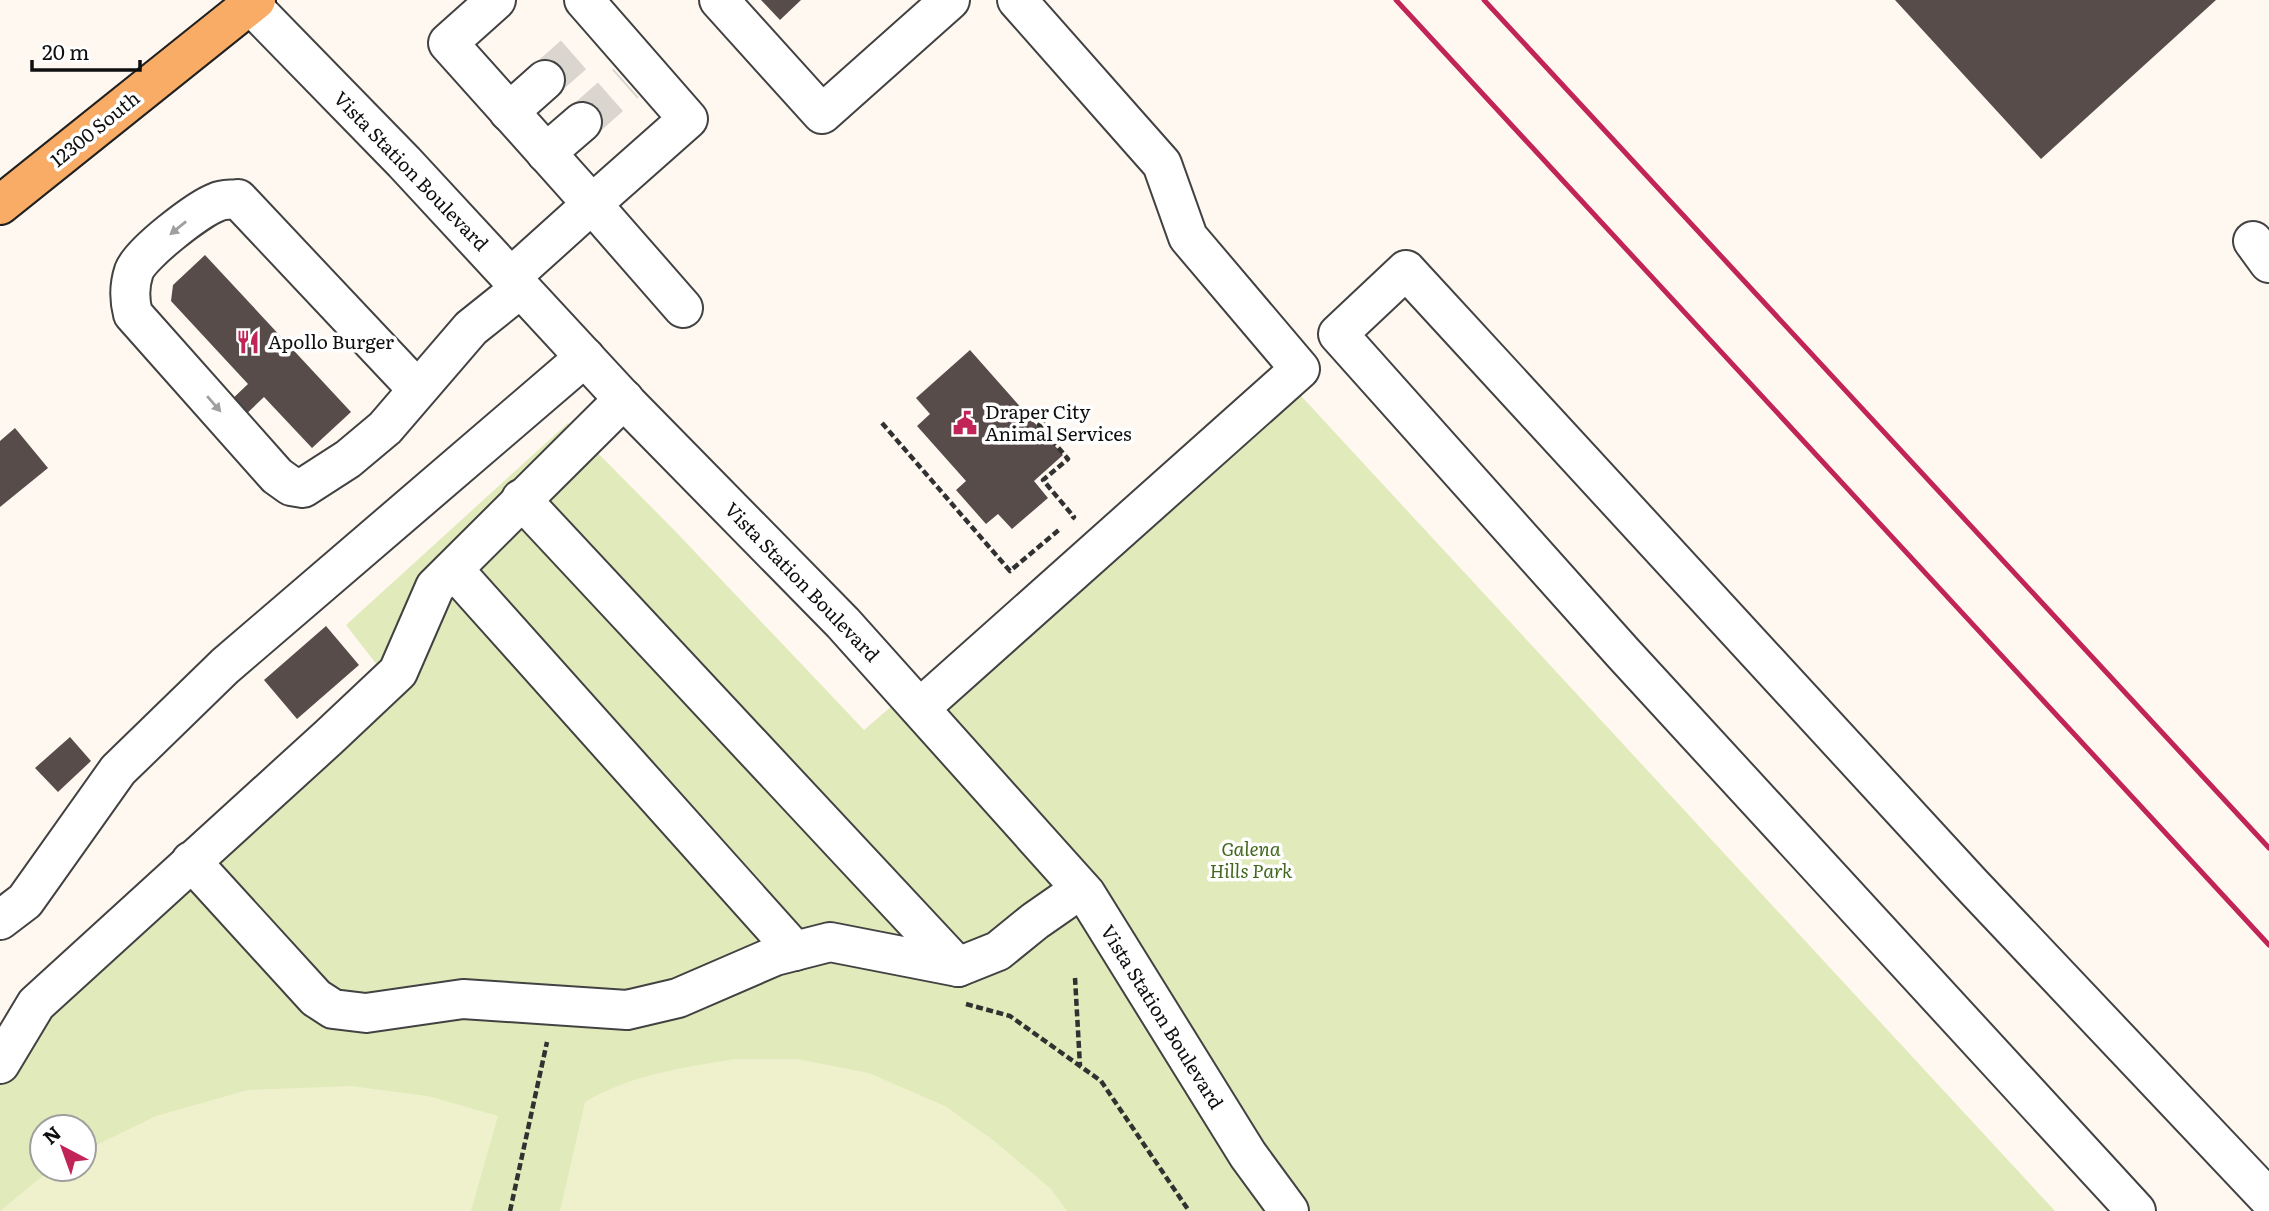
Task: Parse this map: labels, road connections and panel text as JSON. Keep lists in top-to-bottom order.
{
  "streets": {
    "main road": ["12300 South"],
    "street": ["Vista Station Boulevard"]
  },
  "crossings": [
    ["12300 South", "Vista Station Boulevard"]
  ],
  "parks": ["Galena Hills Park"],
  "places": {
    "restaurant": ["Apollo Burger"],
    "public building": ["Draper City Animal Services"]
  },
  "scale_bar": "20 m",
  "north": "top left"
}
